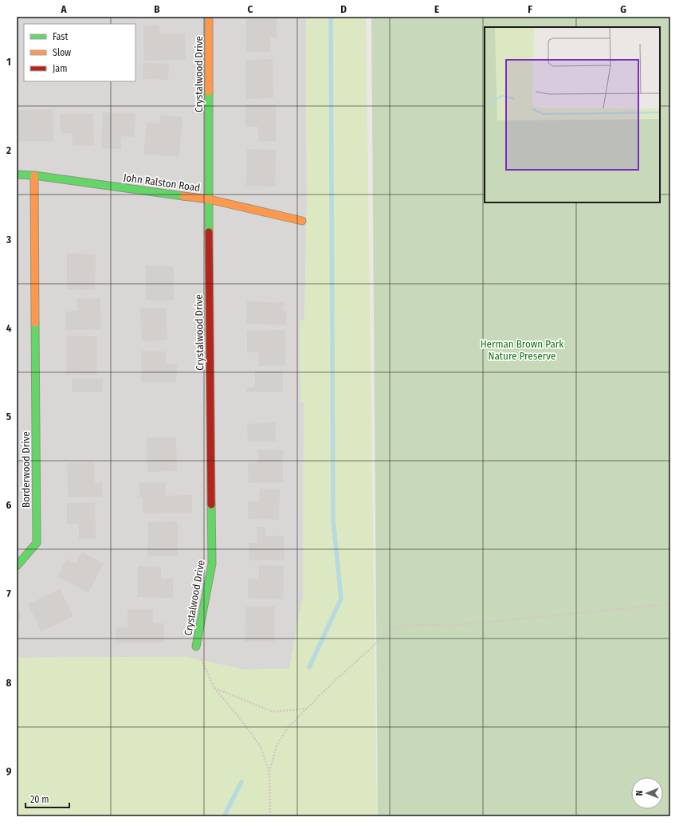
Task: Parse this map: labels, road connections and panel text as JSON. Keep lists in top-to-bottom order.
{
  "streets": {
    "street": ["Crystalwood Drive", "John Ralston Road", "Borderwood Drive"]
  },
  "crossings": [
    ["Crystalwood Drive", "John Ralston Road"],
    ["John Ralston Road", "Borderwood Drive"]
  ],
  "parks": ["Herman Brown Park Nature Preserve"],
  "legend": ["Fast", "Slow", "Jam"],
  "scale_bar": "20 m",
  "north": "left",
  "grid": {
    "columns": [
      "A",
      "B",
      "C",
      "D",
      "E",
      "F",
      "G"
    ],
    "rows": [
      "1",
      "2",
      "3",
      "4",
      "5",
      "6",
      "7",
      "8",
      "9"
    ]
  }
}
